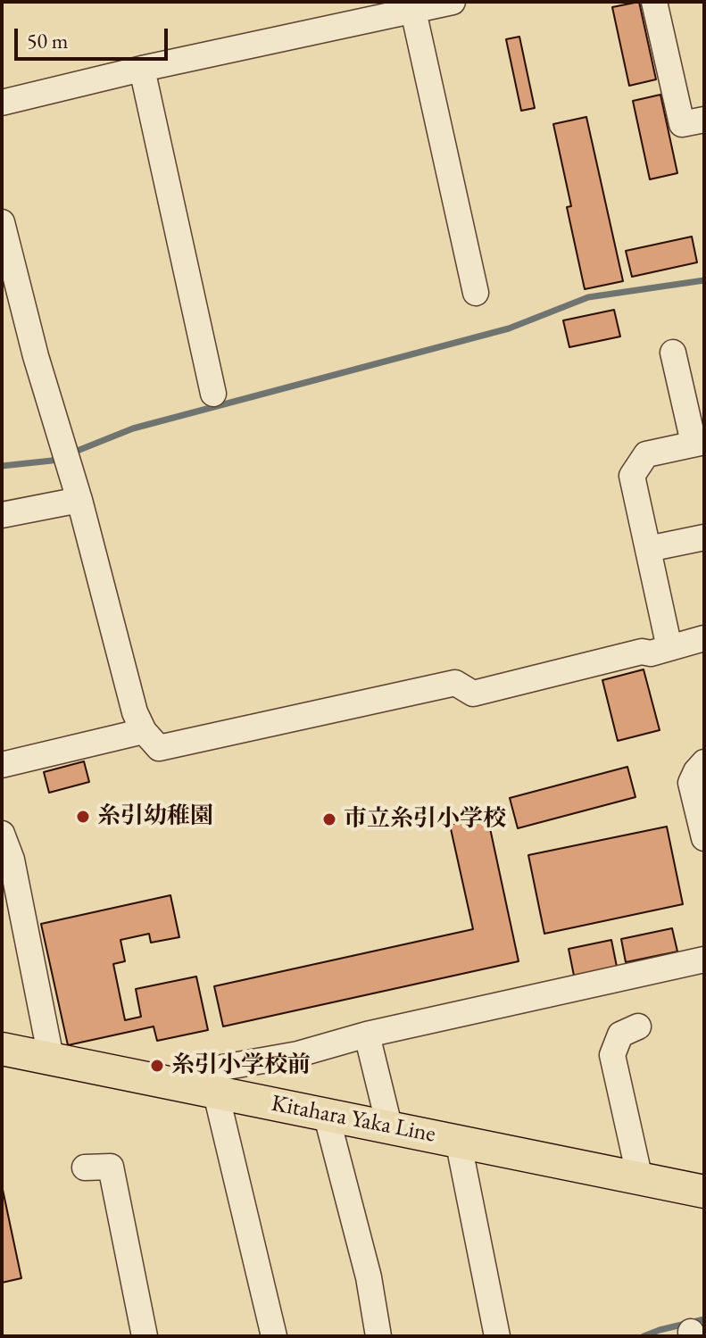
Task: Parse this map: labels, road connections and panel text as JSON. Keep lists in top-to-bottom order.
{
  "streets": {
    "main road": ["Kitahara Yaka Line"]
  },
  "places": ["糸引幼稚園", "市立糸引小学校", "糸引小学校前"],
  "scale_bar": "50 m"
}
